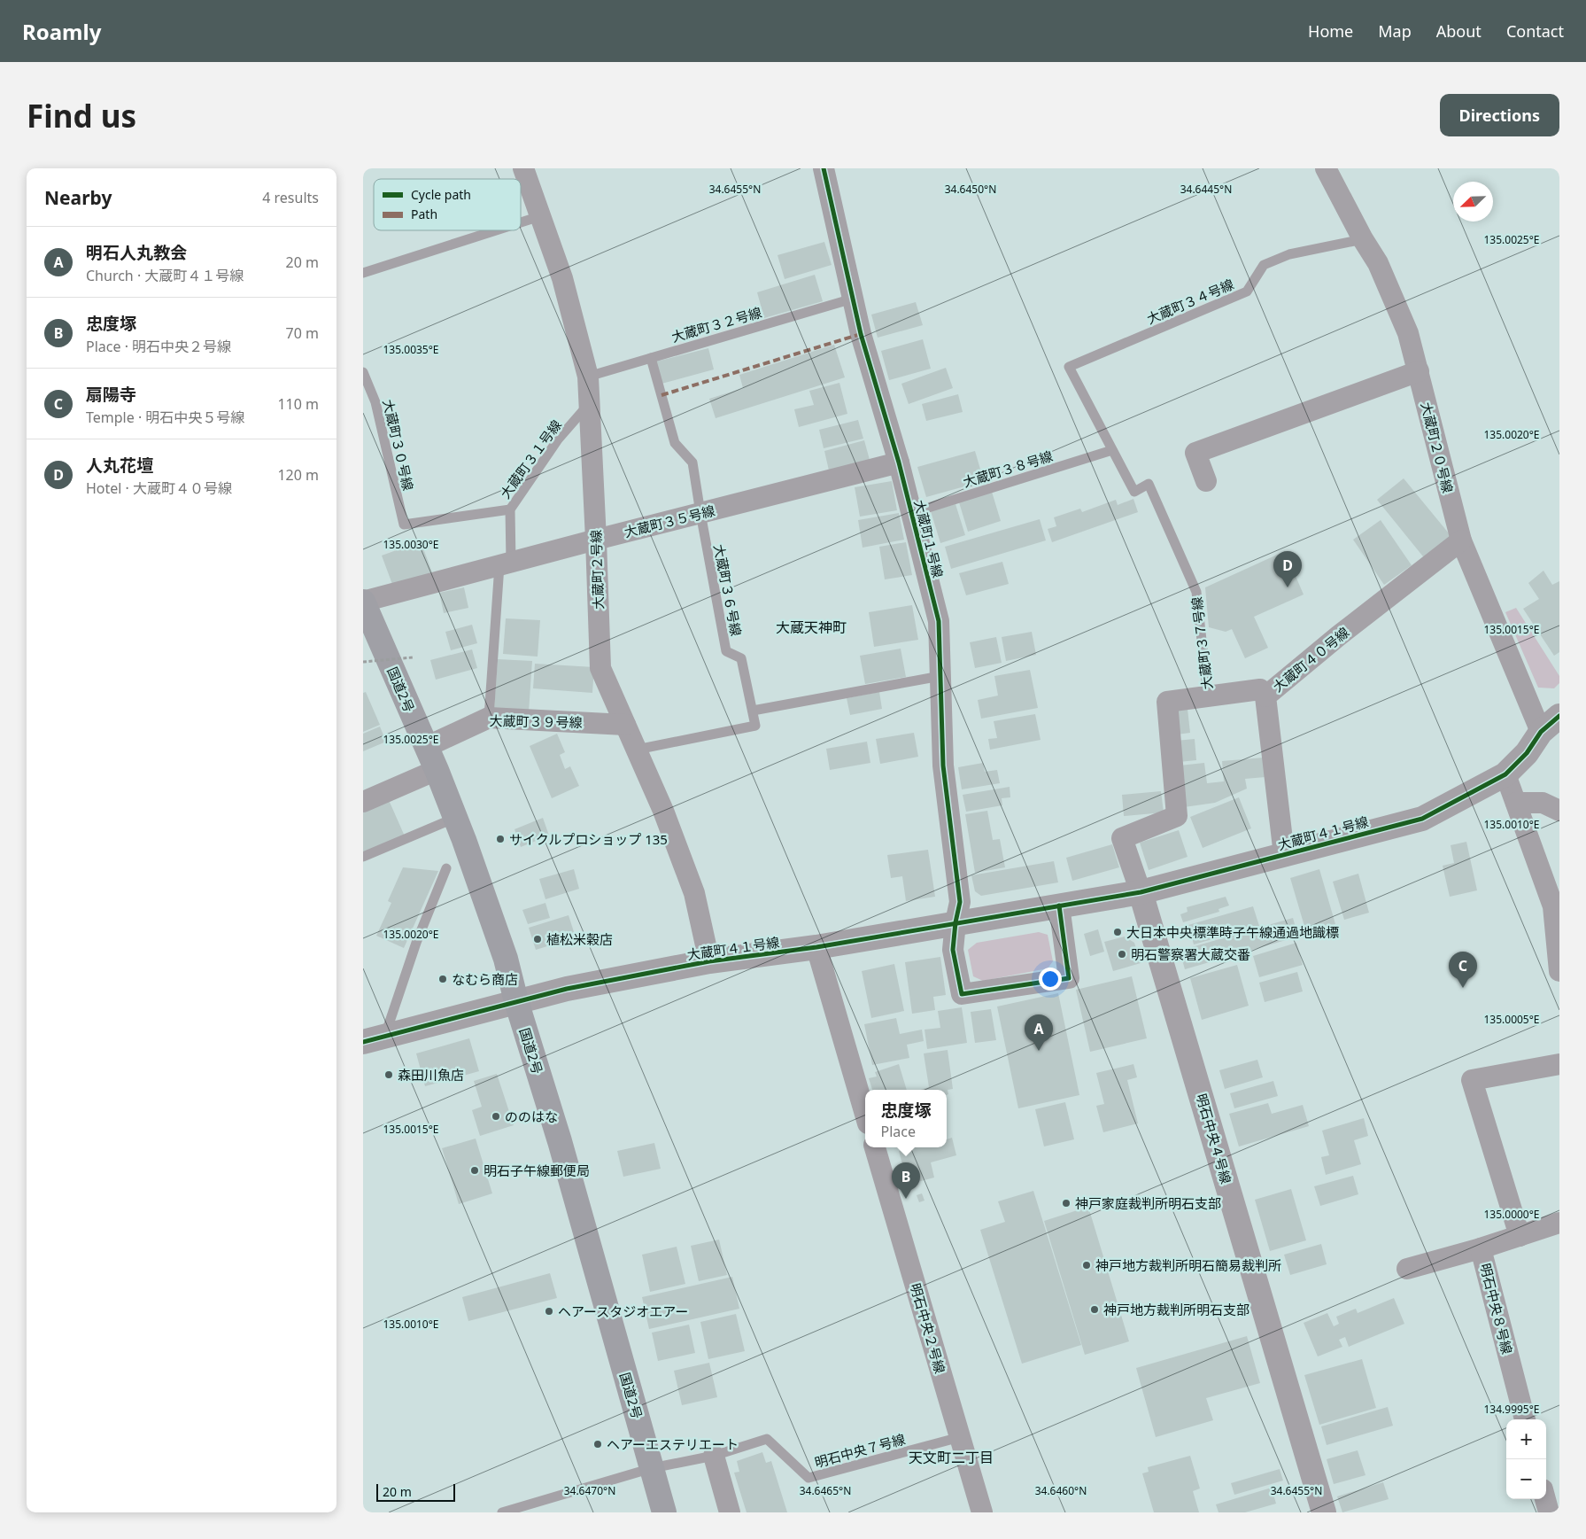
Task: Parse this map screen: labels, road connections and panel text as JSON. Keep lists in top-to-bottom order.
{
  "streets": {
    "highway": ["国道2号"],
    "street": [
      "大蔵町２０号線",
      "大蔵町３５号線",
      "大蔵町１号線",
      "大蔵町２号線",
      "大蔵町３７号線",
      "大蔵町４０号線",
      "大蔵町３９号線",
      "大蔵町４１号線",
      "明石中央４号線",
      "明石中央８号線",
      "明石中央２号線"
    ],
    "lane": [
      "大蔵町３４号線",
      "大蔵町３２号線",
      "大蔵町３０号線",
      "大蔵町３１号線",
      "大蔵町３８号線",
      "大蔵町３６号線",
      "明石中央７号線"
    ]
  },
  "crossings": [
    ["大蔵町３４号線", "大蔵町２０号線"],
    ["大蔵町３４号線", "大蔵町３７号線"],
    ["大蔵町３２号線", "大蔵町１号線"],
    ["大蔵町３２号線", "大蔵町２号線"],
    ["大蔵町３０号線", "大蔵町３１号線"],
    ["大蔵町２０号線", "大蔵町４０号線"],
    ["大蔵町２０号線", "大蔵町４１号線"],
    ["大蔵町３１号線", "大蔵町３５号線"],
    ["大蔵町３１号線", "大蔵町２号線"],
    ["大蔵町３１号線", "大蔵町３９号線"],
    ["大蔵町３８号線", "大蔵町１号線"],
    ["大蔵町３８号線", "大蔵町３７号線"],
    ["大蔵町３５号線", "大蔵町１号線"],
    ["大蔵町３５号線", "大蔵町２号線"],
    ["大蔵町３５号線", "大蔵町３６号線"],
    ["大蔵町３５号線", "国道2号"],
    ["大蔵町１号線", "大蔵町４１号線"],
    ["大蔵町２号線", "大蔵町３６号線"],
    ["大蔵町２号線", "大蔵町３９号線"],
    ["大蔵町２号線", "大蔵町４１号線"],
    ["大蔵町３７号線", "大蔵町４１号線"],
    ["大蔵町３７号線", "明石中央４号線"],
    ["大蔵町４０号線", "大蔵町４１号線"],
    ["国道2号", "大蔵町３９号線"],
    ["国道2号", "大蔵町４１号線"],
    ["国道2号", "明石中央７号線"],
    ["大蔵町４１号線", "明石中央４号線"],
    ["明石中央２号線", "明石中央７号線"]
  ],
  "districts": ["大蔵天神町", "天文町二丁目"],
  "places": [
    "サイクルプロショップ 135",
    "大日本中央標準時子午線通過地識標",
    "植松米穀店",
    "明石警察署大蔵交番",
    "なむら商店",
    "森田川魚店",
    "ののはな",
    "明石子午線郵便局",
    "神戸家庭裁判所明石支部",
    "神戸地方裁判所明石簡易裁判所",
    "神戸地方裁判所明石支部",
    "ヘアースタジオエアー",
    "ヘアーエステリエート"
  ],
  "legend": ["Cycle path", "Path"],
  "scale_bar": "20 m",
  "north": "bottom left",
  "page": {
    "header": "Roamly",
    "nav": [
      "Home",
      "Map",
      "About",
      "Contact"
    ],
    "buttons": "Directions",
    "title": "Find us",
    "heading": ["Nearby", "4 results"],
    "list": [
      {
        "mark": "A",
        "name": "明石人丸教会",
        "note": "Church · 大蔵町４１号線",
        "value": "20 m"
      },
      {
        "mark": "B",
        "name": "忠度塚",
        "note": "Place · 明石中央２号線",
        "value": "70 m"
      },
      {
        "mark": "C",
        "name": "扇陽寺",
        "note": "Temple · 明石中央５号線",
        "value": "110 m"
      },
      {
        "mark": "D",
        "name": "人丸花壇",
        "note": "Hotel · 大蔵町４０号線",
        "value": "120 m"
      }
    ],
    "pins": [
      "D",
      "C",
      "A",
      "B"
    ],
    "popup": ["忠度塚", "Place"],
    "map_buttons": ["+", "−"],
    "scale": "20 m"
  },
  "coordinates": [
    "34.6455°N",
    "34.6450°N",
    "34.6445°N",
    "135.0025°E",
    "135.0035°E",
    "135.0020°E",
    "135.0030°E",
    "135.0015°E",
    "135.0010°E",
    "135.0005°E",
    "135.0000°E",
    "134.9995°E",
    "34.6470°N",
    "34.6465°N",
    "34.6460°N"
  ]
}
